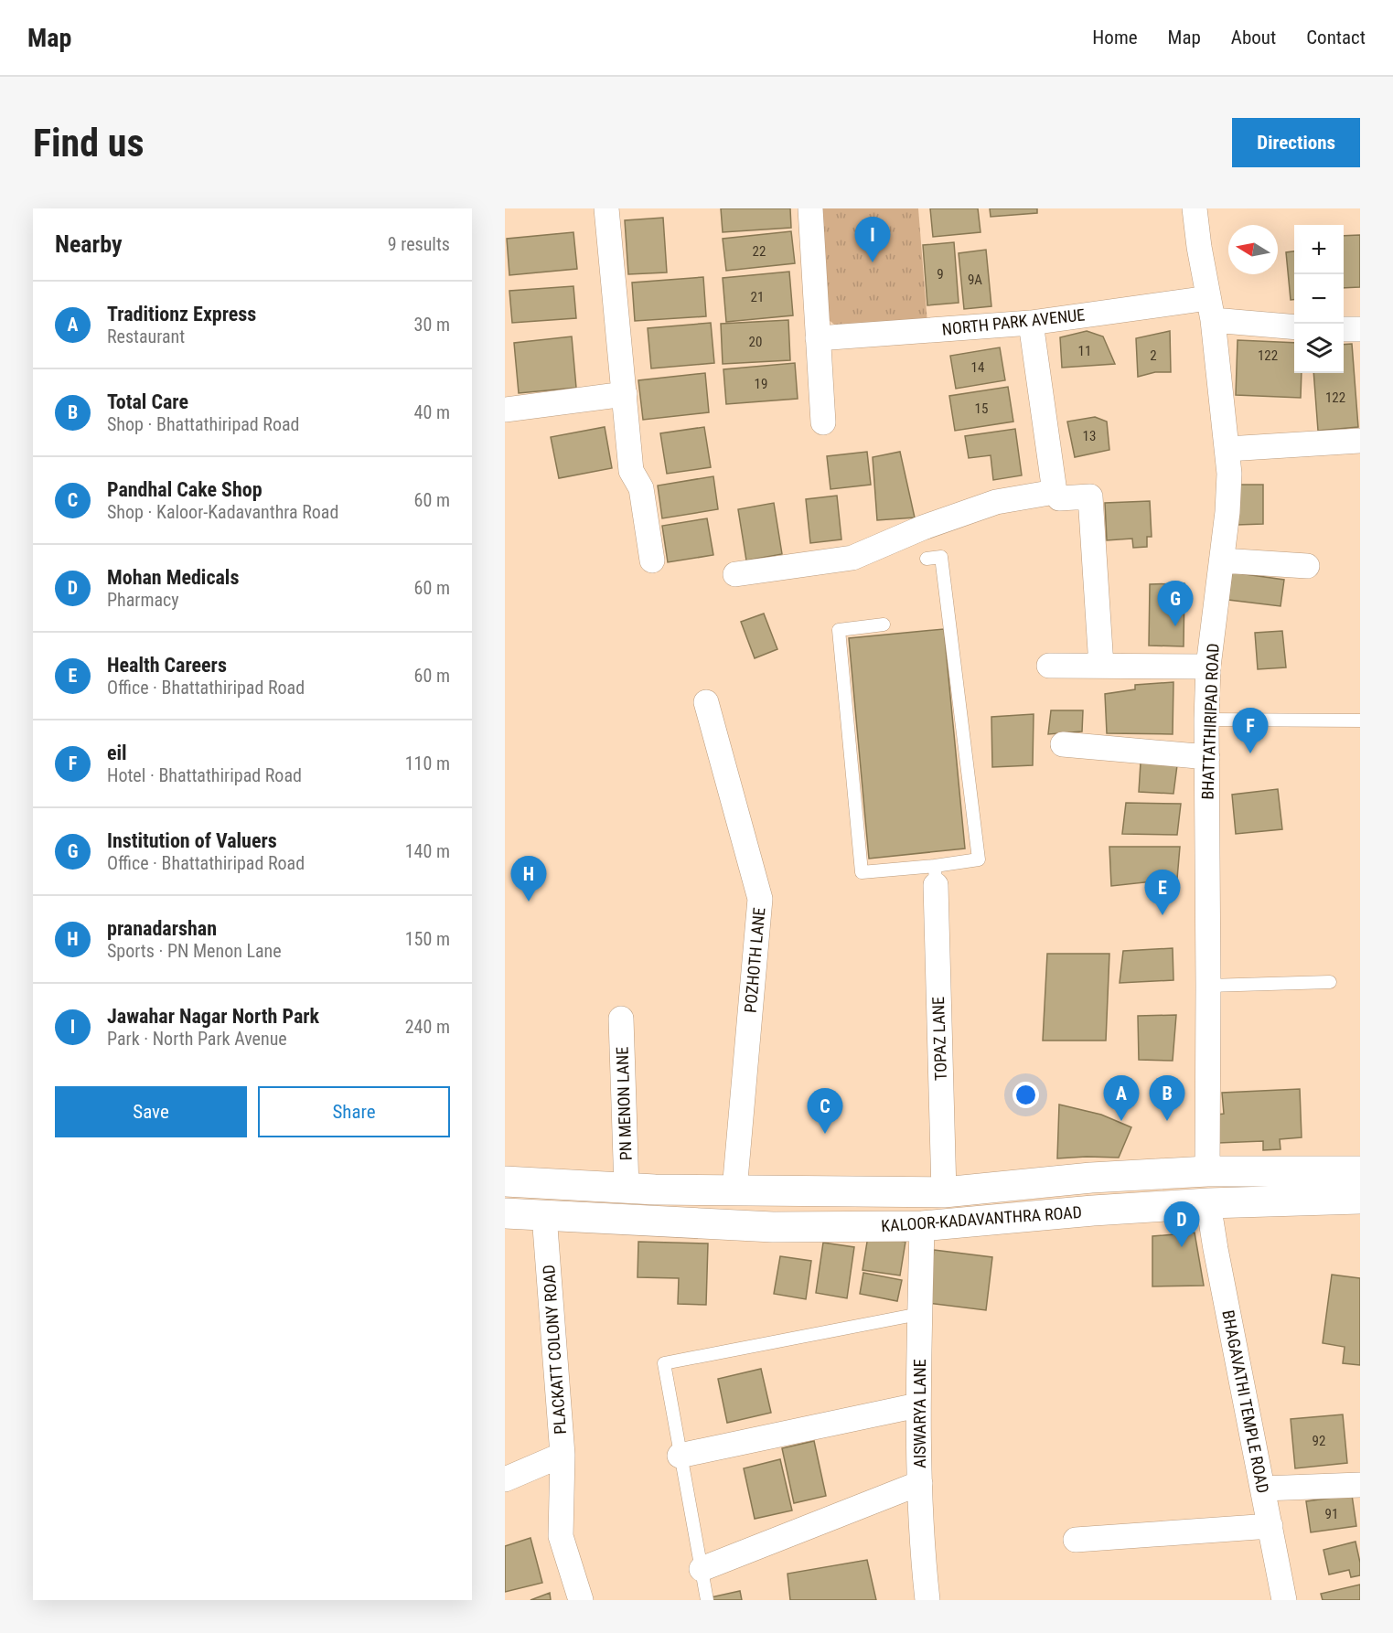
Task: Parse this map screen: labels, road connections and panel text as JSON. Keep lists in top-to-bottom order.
{
  "streets": {
    "main road": ["KALOOR-KADAVANTHRA ROAD"],
    "street": [
      "NORTH PARK AVENUE",
      "BHATTATHIRIPAD ROAD",
      "POZHOTH LANE",
      "TOPAZ LANE",
      "PN MENON LANE",
      "PLACKATT COLONY ROAD",
      "BHAGAVATHI TEMPLE ROAD",
      "AISWARYA LANE"
    ]
  },
  "crossings": [
    ["NORTH PARK AVENUE", "BHATTATHIRIPAD ROAD"],
    ["BHATTATHIRIPAD ROAD", "KALOOR-KADAVANTHRA ROAD"],
    ["POZHOTH LANE", "KALOOR-KADAVANTHRA ROAD"],
    ["TOPAZ LANE", "KALOOR-KADAVANTHRA ROAD"],
    ["PN MENON LANE", "KALOOR-KADAVANTHRA ROAD"],
    ["KALOOR-KADAVANTHRA ROAD", "PLACKATT COLONY ROAD"],
    ["KALOOR-KADAVANTHRA ROAD", "BHAGAVATHI TEMPLE ROAD"],
    ["KALOOR-KADAVANTHRA ROAD", "AISWARYA LANE"]
  ],
  "house_numbers": [
    "22",
    "9",
    "9A",
    "21",
    "20",
    "11",
    "2",
    "122",
    "14",
    "19",
    "122",
    "15",
    "13",
    "92",
    "91"
  ],
  "north": "left",
  "page": {
    "header": "Map",
    "nav": [
      "Home",
      "Map",
      "About",
      "Contact"
    ],
    "buttons": [
      "Directions",
      ["Save", "Share"]
    ],
    "title": "Find us",
    "heading": ["Nearby", "9 results"],
    "pins": [
      "I",
      "G",
      "F",
      "H",
      "E",
      "A",
      "B",
      "C",
      "D"
    ],
    "map_buttons": ["+", "−"],
    "list": [
      {
        "mark": "A",
        "name": "Traditionz Express",
        "note": "Restaurant",
        "value": "30 m"
      },
      {
        "mark": "B",
        "name": "Total Care",
        "note": "Shop · Bhattathiripad Road",
        "value": "40 m"
      },
      {
        "mark": "C",
        "name": "Pandhal Cake Shop",
        "note": "Shop · Kaloor-Kadavanthra Road",
        "value": "60 m"
      },
      {
        "mark": "D",
        "name": "Mohan Medicals",
        "note": "Pharmacy",
        "value": "60 m"
      },
      {
        "mark": "E",
        "name": "Health Careers",
        "note": "Office · Bhattathiripad Road",
        "value": "60 m"
      },
      {
        "mark": "F",
        "name": "eil",
        "note": "Hotel · Bhattathiripad Road",
        "value": "110 m"
      },
      {
        "mark": "G",
        "name": "Institution of Valuers",
        "note": "Office · Bhattathiripad Road",
        "value": "140 m"
      },
      {
        "mark": "H",
        "name": "pranadarshan",
        "note": "Sports · PN Menon Lane",
        "value": "150 m"
      },
      {
        "mark": "I",
        "name": "Jawahar Nagar North Park",
        "note": "Park · North Park Avenue",
        "value": "240 m"
      }
    ]
  }
}
